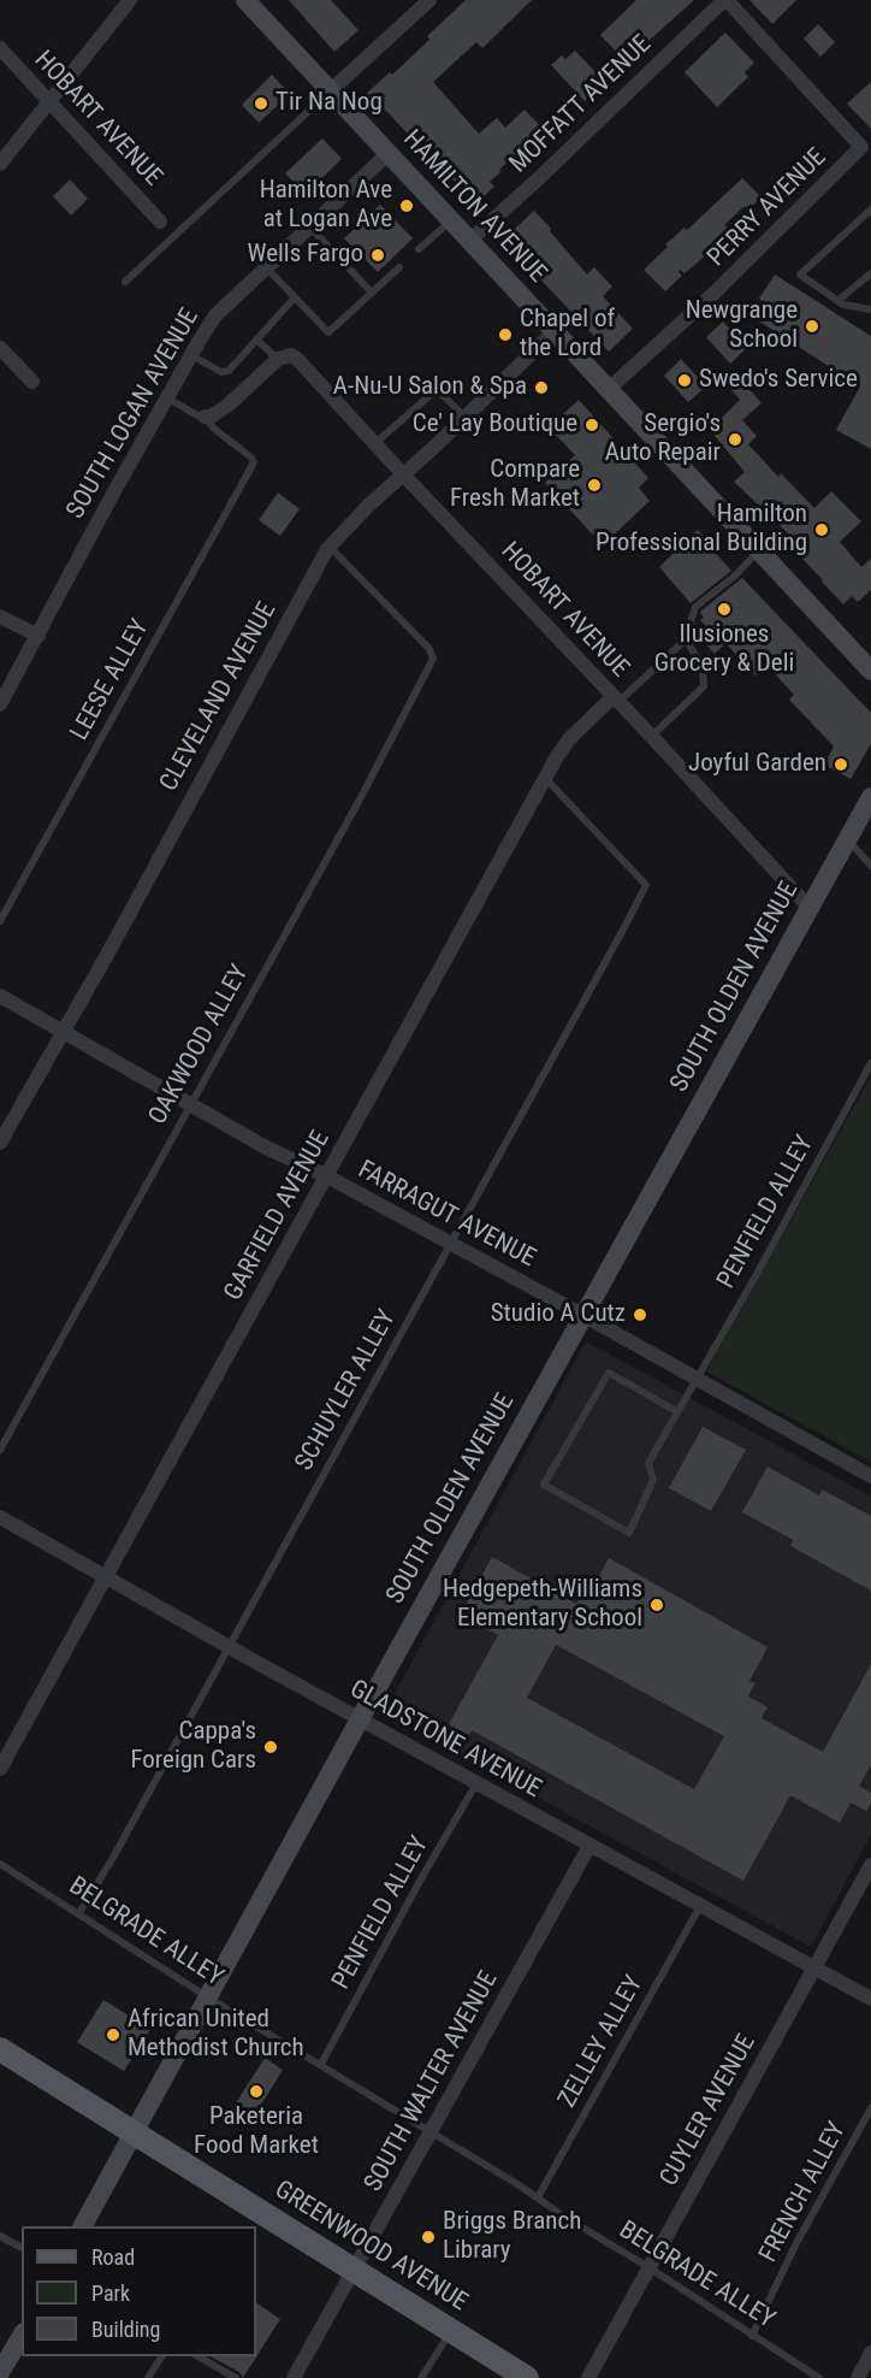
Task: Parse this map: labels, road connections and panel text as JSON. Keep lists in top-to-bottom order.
{
  "streets": {
    "main road": ["HAMILTON AVENUE", "SOUTH OLDEN AVENUE", "GREENWOOD AVENUE"],
    "street": [
      "MOFFATT AVENUE",
      "HOBART AVENUE",
      "PERRY AVENUE",
      "SOUTH LOGAN AVENUE",
      "CLEVELAND AVENUE",
      "FARRAGUT AVENUE",
      "GARFIELD AVENUE",
      "GLADSTONE AVENUE",
      "SOUTH WALTER AVENUE",
      "CUYLER AVENUE"
    ],
    "lane": [
      "LEESE ALLEY",
      "OAKWOOD ALLEY",
      "PENFIELD ALLEY",
      "SCHUYLER ALLEY",
      "BELGRADE ALLEY",
      "ZELLEY ALLEY",
      "FRENCH ALLEY"
    ]
  },
  "crossings": [
    ["MOFFATT AVENUE", "HAMILTON AVENUE"],
    ["HOBART AVENUE", "CLEVELAND AVENUE"],
    ["HOBART AVENUE", "SOUTH OLDEN AVENUE"],
    ["HOBART AVENUE", "GARFIELD AVENUE"],
    ["HAMILTON AVENUE", "PERRY AVENUE"],
    ["HAMILTON AVENUE", "SOUTH LOGAN AVENUE"],
    ["HAMILTON AVENUE", "CLEVELAND AVENUE"],
    ["CLEVELAND AVENUE", "OAKWOOD ALLEY"],
    ["CLEVELAND AVENUE", "FARRAGUT AVENUE"],
    ["SOUTH OLDEN AVENUE", "FARRAGUT AVENUE"],
    ["SOUTH OLDEN AVENUE", "GLADSTONE AVENUE"],
    ["SOUTH OLDEN AVENUE", "BELGRADE ALLEY"],
    ["SOUTH OLDEN AVENUE", "GREENWOOD AVENUE"],
    ["OAKWOOD ALLEY", "FARRAGUT AVENUE"],
    ["PENFIELD ALLEY", "FARRAGUT AVENUE"],
    ["PENFIELD ALLEY", "GLADSTONE AVENUE"],
    ["PENFIELD ALLEY", "BELGRADE ALLEY"],
    ["FARRAGUT AVENUE", "GARFIELD AVENUE"],
    ["FARRAGUT AVENUE", "SCHUYLER ALLEY"],
    ["GARFIELD AVENUE", "SCHUYLER ALLEY"],
    ["GARFIELD AVENUE", "GLADSTONE AVENUE"],
    ["SCHUYLER ALLEY", "GLADSTONE AVENUE"],
    ["SCHUYLER ALLEY", "BELGRADE ALLEY"],
    ["GLADSTONE AVENUE", "ZELLEY ALLEY"],
    ["GLADSTONE AVENUE", "SOUTH WALTER AVENUE"],
    ["GLADSTONE AVENUE", "CUYLER AVENUE"],
    ["BELGRADE ALLEY", "ZELLEY ALLEY"],
    ["BELGRADE ALLEY", "SOUTH WALTER AVENUE"],
    ["BELGRADE ALLEY", "CUYLER AVENUE"],
    ["BELGRADE ALLEY", "FRENCH ALLEY"],
    ["SOUTH WALTER AVENUE", "GREENWOOD AVENUE"]
  ],
  "places": [
    "Tir Na Nog",
    "Hamilton Ave at Logan Ave",
    "Wells Fargo",
    "Newgrange School",
    "Chapel of the Lord",
    "Swedo's Service",
    "A-Nu-U Salon & Spa",
    "Ce' Lay Boutique",
    "Sergio's Auto Repair",
    "Compare Fresh Market",
    "Hamilton Professional Building",
    "Ilusiones Grocery & Deli",
    "Joyful Garden",
    "Studio A Cutz",
    "Hedgepeth-Williams Elementary School",
    "Cappa's Foreign Cars",
    "African United Methodist Church",
    "Paketeria Food Market",
    "Briggs Branch Library"
  ],
  "legend": ["Road", "Park", "Building"]
}
